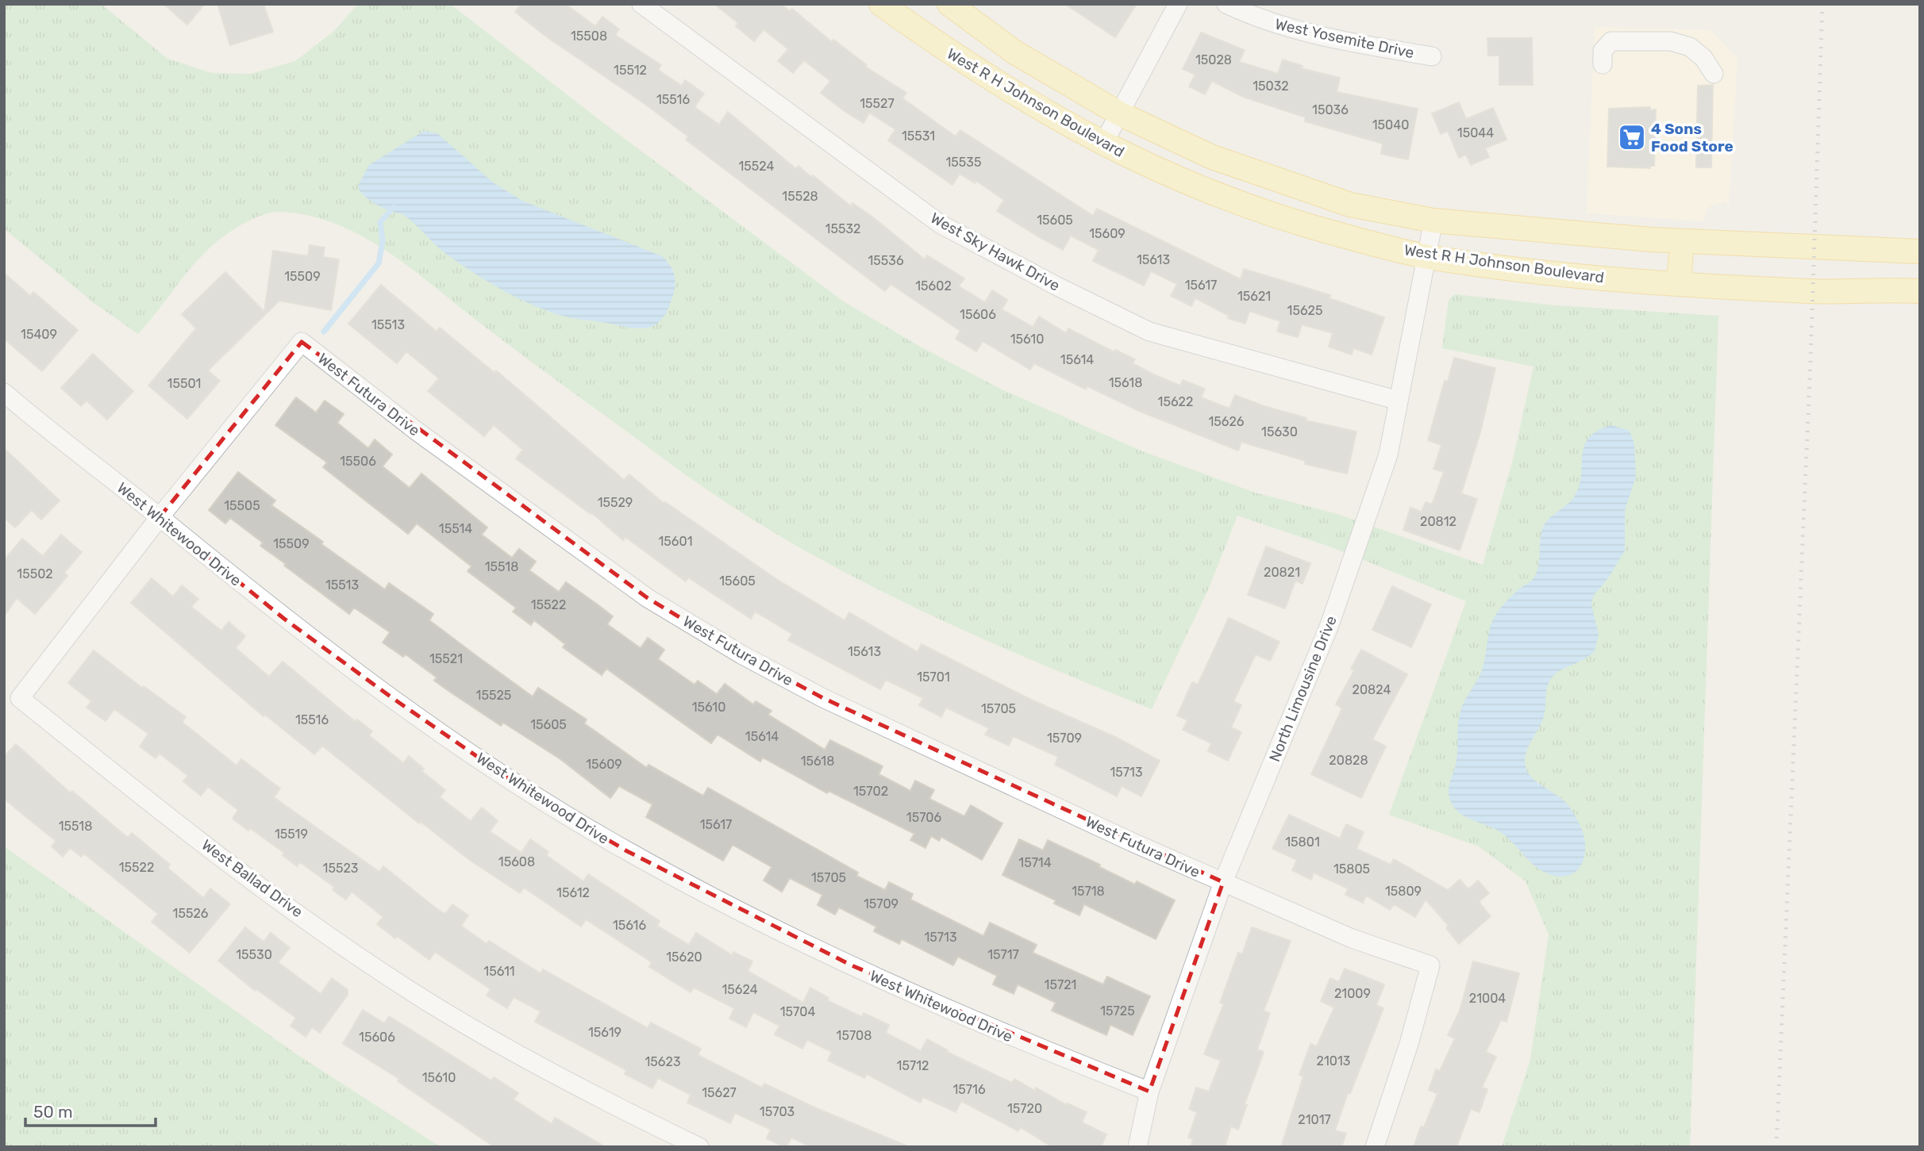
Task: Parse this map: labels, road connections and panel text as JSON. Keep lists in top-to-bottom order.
{
  "streets": {
    "main road": ["West R H Johnson Boulevard"],
    "street": [
      "West Yosemite Drive",
      "West Sky Hawk Drive",
      "West Futura Drive",
      "West Whitewood Drive",
      "North Limousine Drive",
      "West Ballad Drive"
    ]
  },
  "crossings": [
    ["West R H Johnson Boulevard", "North Limousine Drive"],
    ["West Sky Hawk Drive", "North Limousine Drive"],
    ["West Futura Drive", "West Whitewood Drive"],
    ["West Futura Drive", "North Limousine Drive"],
    ["West Futura Drive", "West Ballad Drive"],
    ["West Whitewood Drive", "North Limousine Drive"],
    ["West Whitewood Drive", "West Ballad Drive"]
  ],
  "places": {
    "supermarket": ["4 Sons Food Store"]
  },
  "house_numbers": [
    "15508",
    "15028",
    "15512",
    "15032",
    "15516",
    "15527",
    "15036",
    "15040",
    "15044",
    "15531",
    "15535",
    "15524",
    "15528",
    "15605",
    "15532",
    "15609",
    "15613",
    "15536",
    "15509",
    "15617",
    "15602",
    "15621",
    "15625",
    "15606",
    "15513",
    "15409",
    "15610",
    "15614",
    "15618",
    "15501",
    "15622",
    "15626",
    "15630",
    "15506",
    "15529",
    "15505",
    "20812",
    "15514",
    "15601",
    "15509",
    "15518",
    "20821",
    "15502",
    "15605",
    "15513",
    "15522",
    "15613",
    "15521",
    "15701",
    "20824",
    "15525",
    "15610",
    "15705",
    "15516",
    "15605",
    "15614",
    "15709",
    "20828",
    "15618",
    "15609",
    "15713",
    "15702",
    "15706",
    "15617",
    "15518",
    "15519",
    "15801",
    "15608",
    "15714",
    "15522",
    "15523",
    "15805",
    "15705",
    "15718",
    "15809",
    "15612",
    "15709",
    "15526",
    "15616",
    "15713",
    "15530",
    "15717",
    "15620",
    "15611",
    "15721",
    "15624",
    "21009",
    "21004",
    "15725",
    "15704",
    "15619",
    "15708",
    "15606",
    "21013",
    "15623",
    "15712",
    "15610",
    "15716",
    "15627",
    "15720",
    "15703",
    "21017"
  ],
  "scale_bar": "50 m"
}
